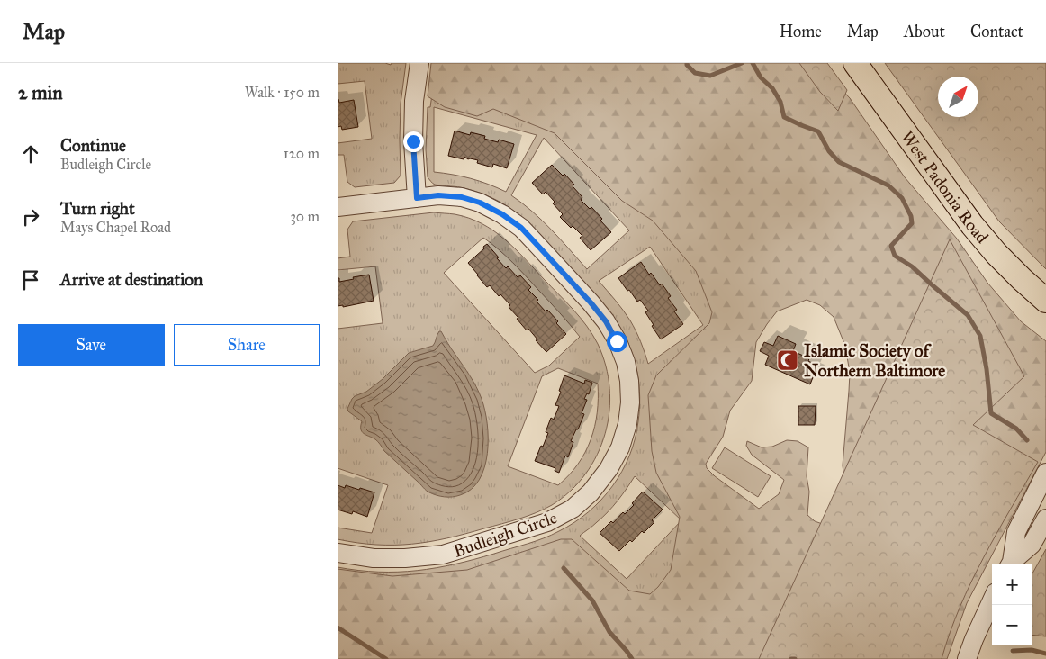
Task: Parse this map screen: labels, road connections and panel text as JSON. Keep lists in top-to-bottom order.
{
  "streets": {
    "main road": ["West Padonia Road"],
    "street": ["Budleigh Circle"]
  },
  "places": {
    "mosque": ["Islamic Society of Northern Baltimore"]
  },
  "north": "top right",
  "page": {
    "header": "Map",
    "nav": [
      "Home",
      "Map",
      "About",
      "Contact"
    ],
    "heading": ["2 min", "Walk · 150 m"],
    "list": [
      ["Continue", "Budleigh Circle", "120 m"],
      ["Turn right", "Mays Chapel Road", "30 m"],
      "Arrive at destination"
    ],
    "buttons": ["Save", "Share"],
    "map_buttons": ["+", "−"]
  }
}
